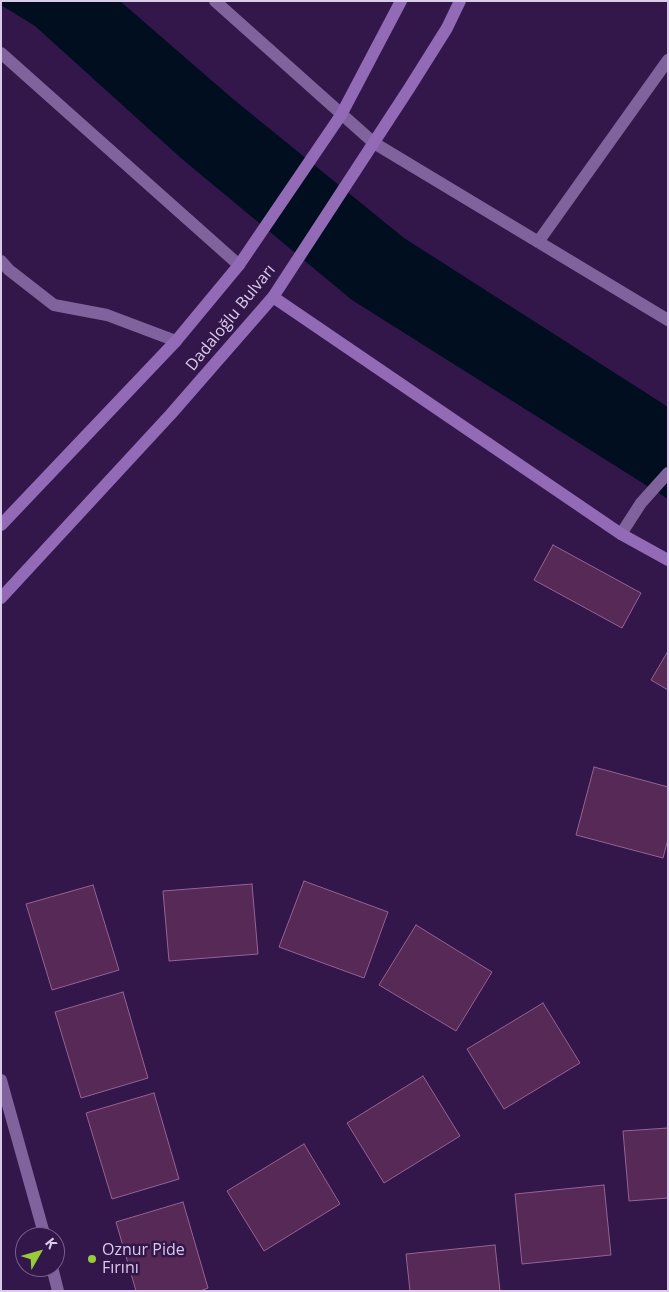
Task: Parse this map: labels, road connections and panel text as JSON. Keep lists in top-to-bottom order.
{
  "streets": {
    "main road": ["Dadaloğlu Bulvarı"]
  },
  "places": ["Oznur Pide Fırını"],
  "north": "top right"
}
